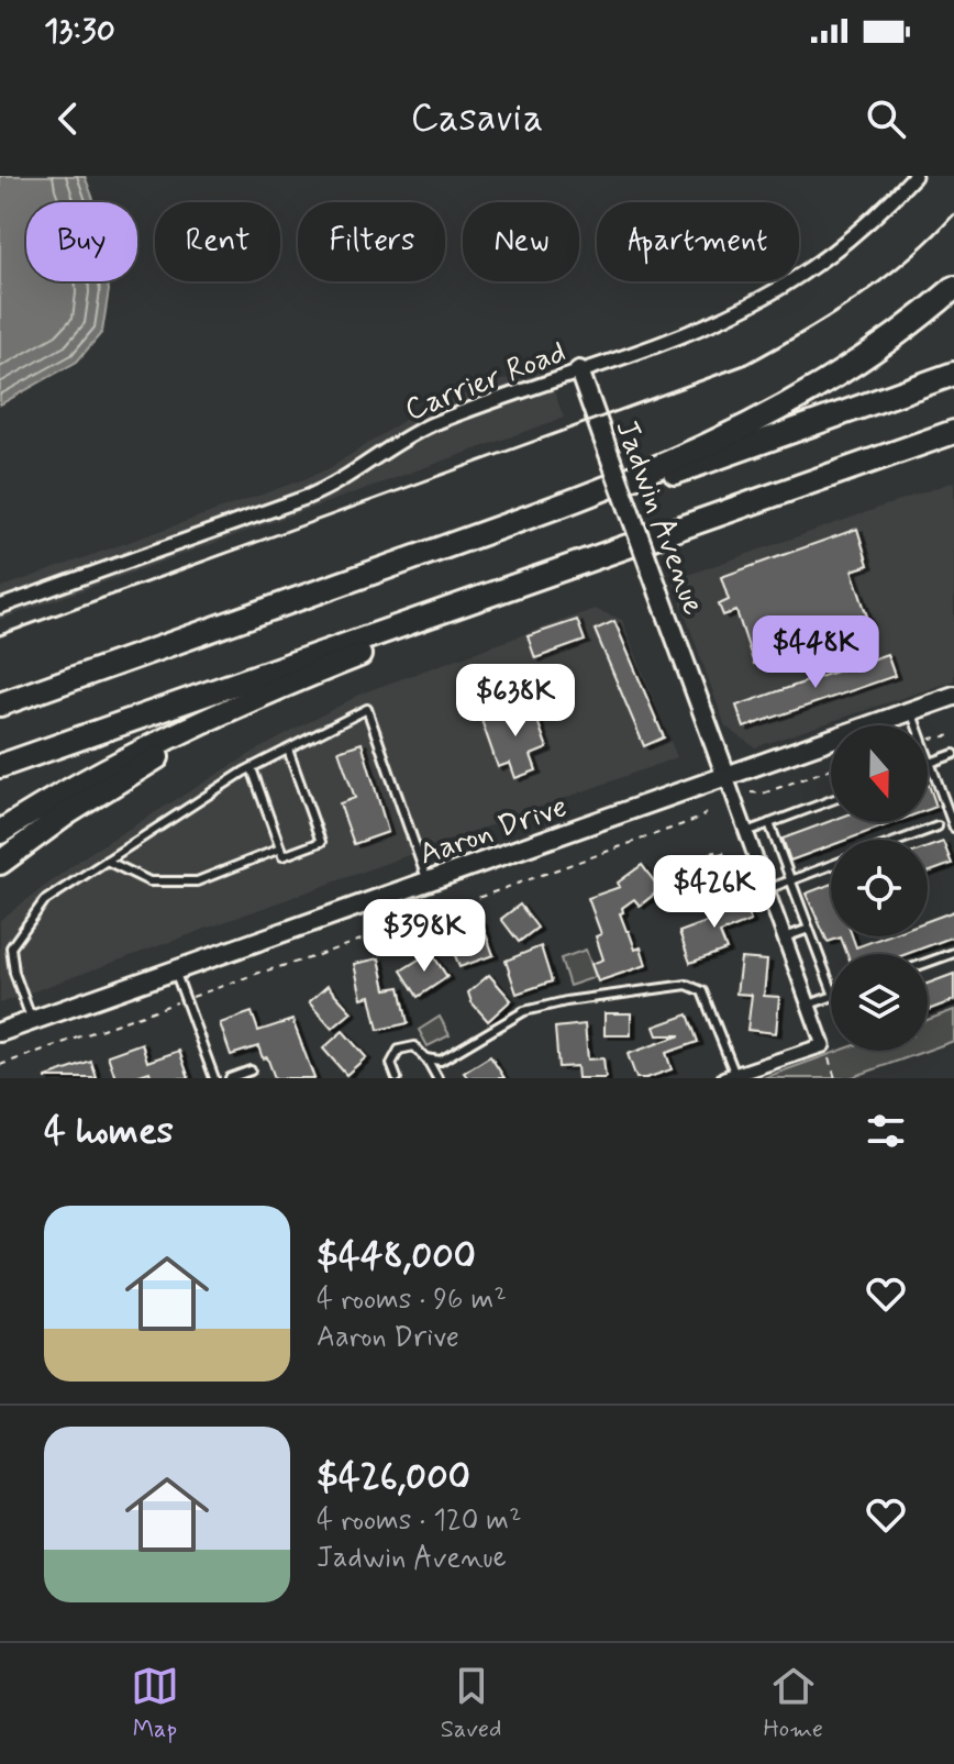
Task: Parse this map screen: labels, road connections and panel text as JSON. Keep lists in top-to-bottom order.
{
  "streets": {
    "street": ["Carrier Road", "Jadwin Avenue", "Aaron Drive"]
  },
  "crossings": [
    ["Carrier Road", "Jadwin Avenue"],
    ["Jadwin Avenue", "Aaron Drive"]
  ],
  "north": "bottom",
  "page": {
    "status": "13:30",
    "header": "Casavia",
    "chip": [
      "Buy",
      "Rent",
      "Filters",
      "New",
      "Apartment"
    ],
    "price": [
      "$448K",
      "$638K",
      "$426K",
      "$398K"
    ],
    "heading": "4 homes",
    "list": [
      {
        "name": "$448,000",
        "note": "4 rooms · 96 m² · Aaron Drive"
      },
      {
        "name": "$426,000",
        "note": "4 rooms · 120 m² · Jadwin Avenue"
      }
    ],
    "tabs": ["Map", "Saved", "Home"]
  }
}
